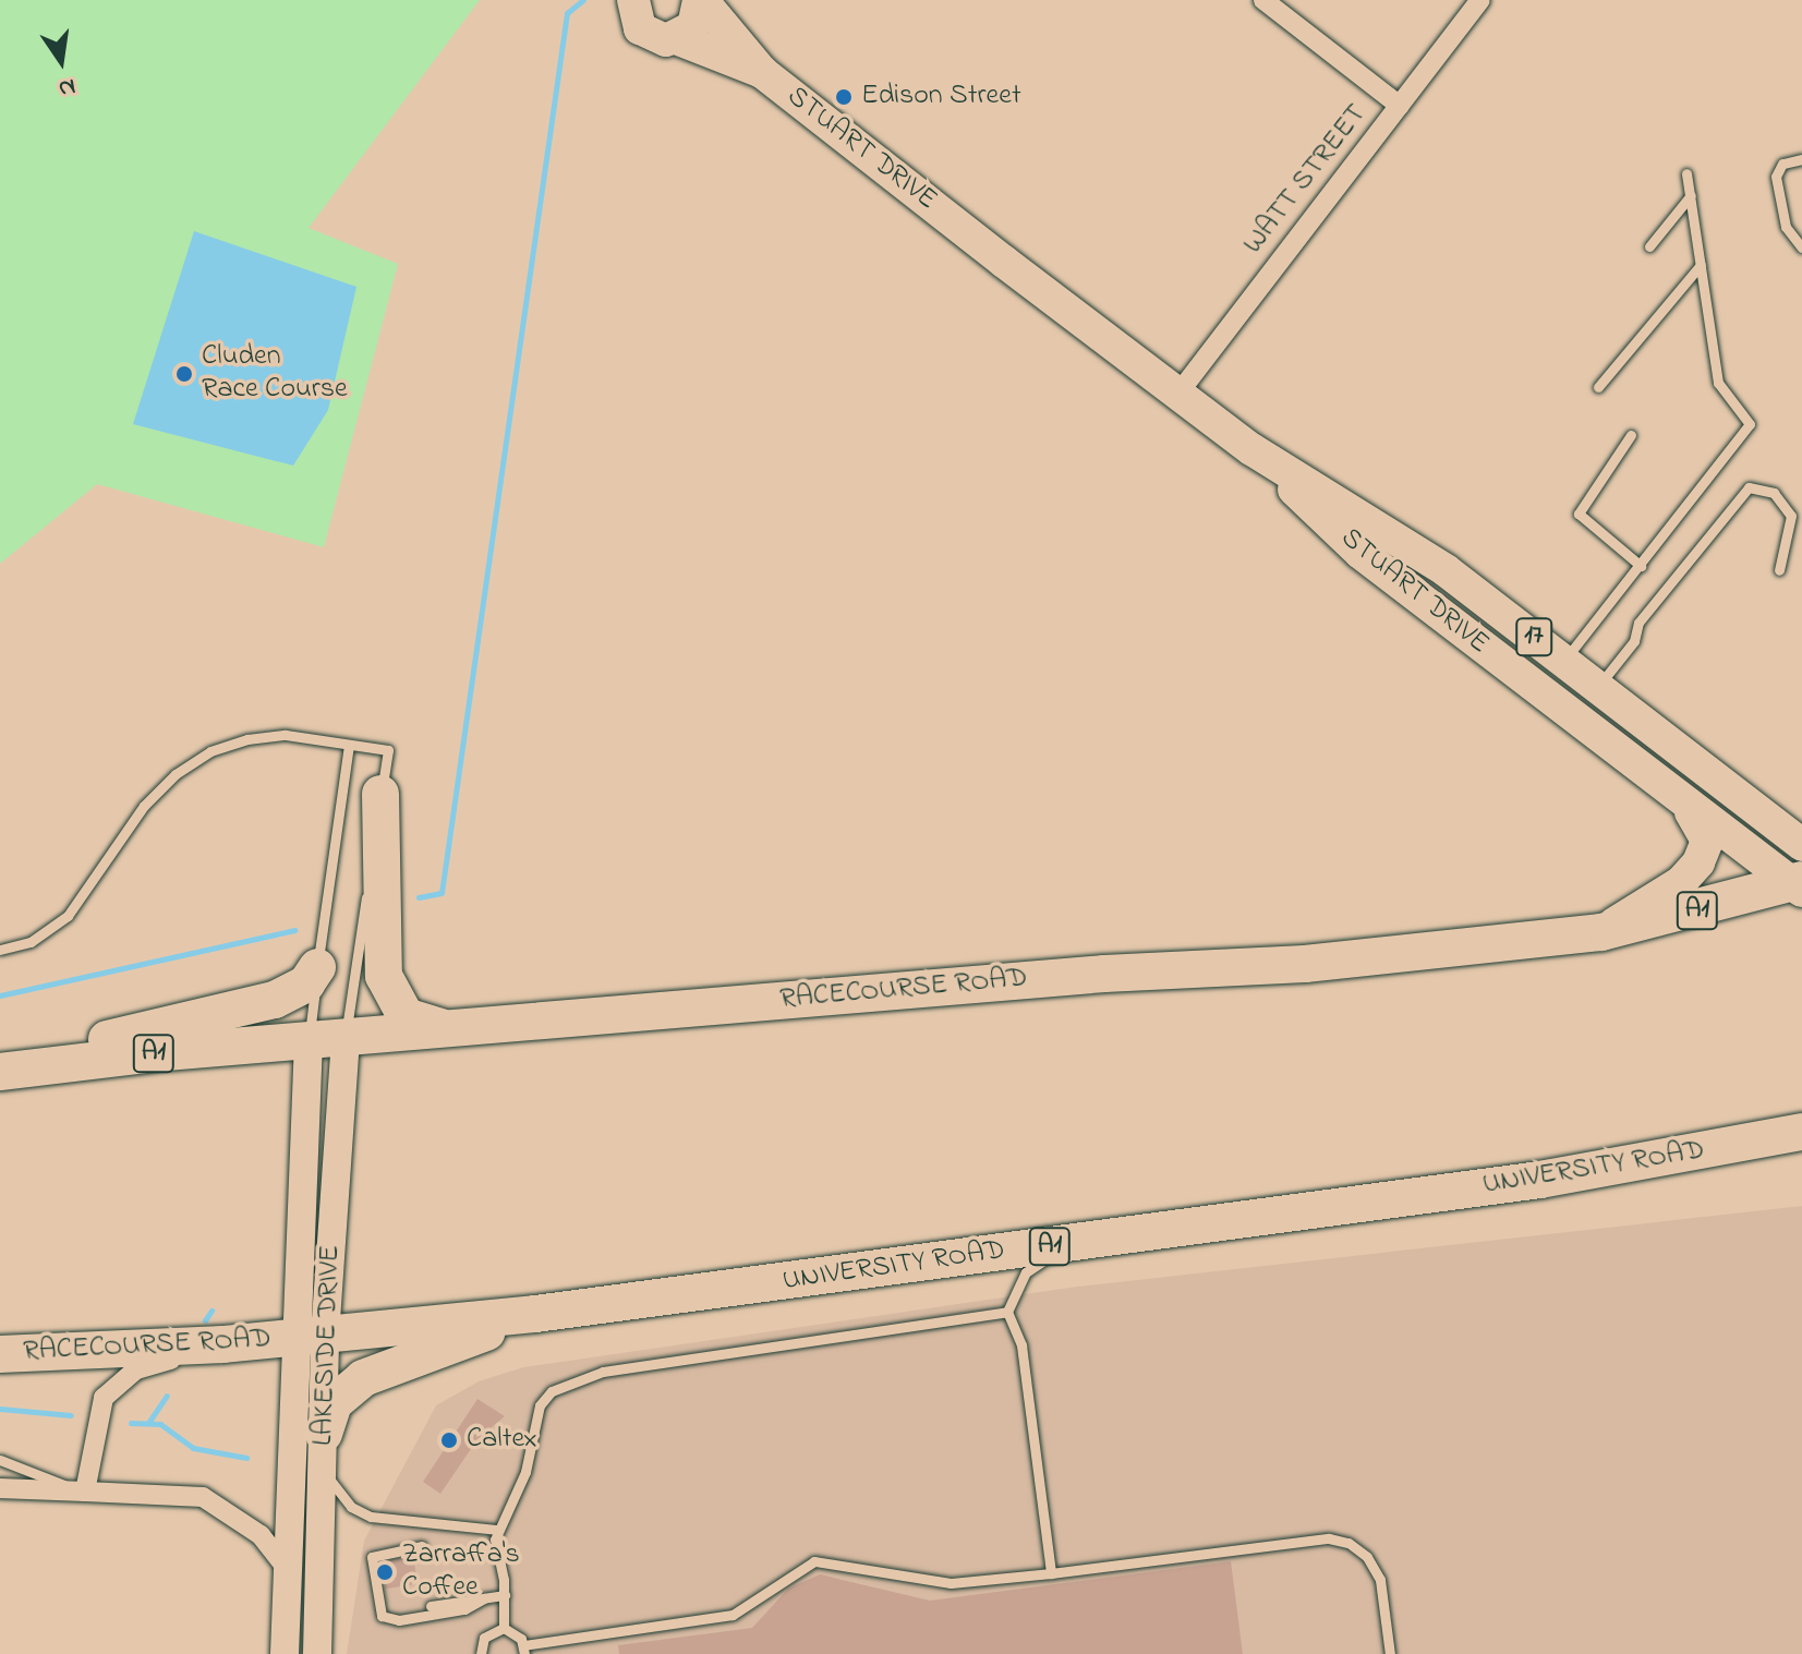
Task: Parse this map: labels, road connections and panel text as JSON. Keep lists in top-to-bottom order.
{
  "streets": {
    "highway": ["A1", "RACECOURSE ROAD", "UNIVERSITY ROAD"],
    "main road": ["STUART DRIVE", "17"],
    "street": ["WATT STREET", "LAKESIDE DRIVE"]
  },
  "crossings": [
    ["STUART DRIVE", "WATT STREET"],
    ["STUART DRIVE", "17"],
    ["STUART DRIVE", "RACECOURSE ROAD"],
    ["RACECOURSE ROAD", "UNIVERSITY ROAD"],
    ["RACECOURSE ROAD", "LAKESIDE DRIVE"],
    ["UNIVERSITY ROAD", "LAKESIDE DRIVE"]
  ],
  "places": [
    "Edison Street",
    "Cluden Race Course",
    "Caltex",
    "Zarraffa's Coffee"
  ],
  "north": "bottom"
}
